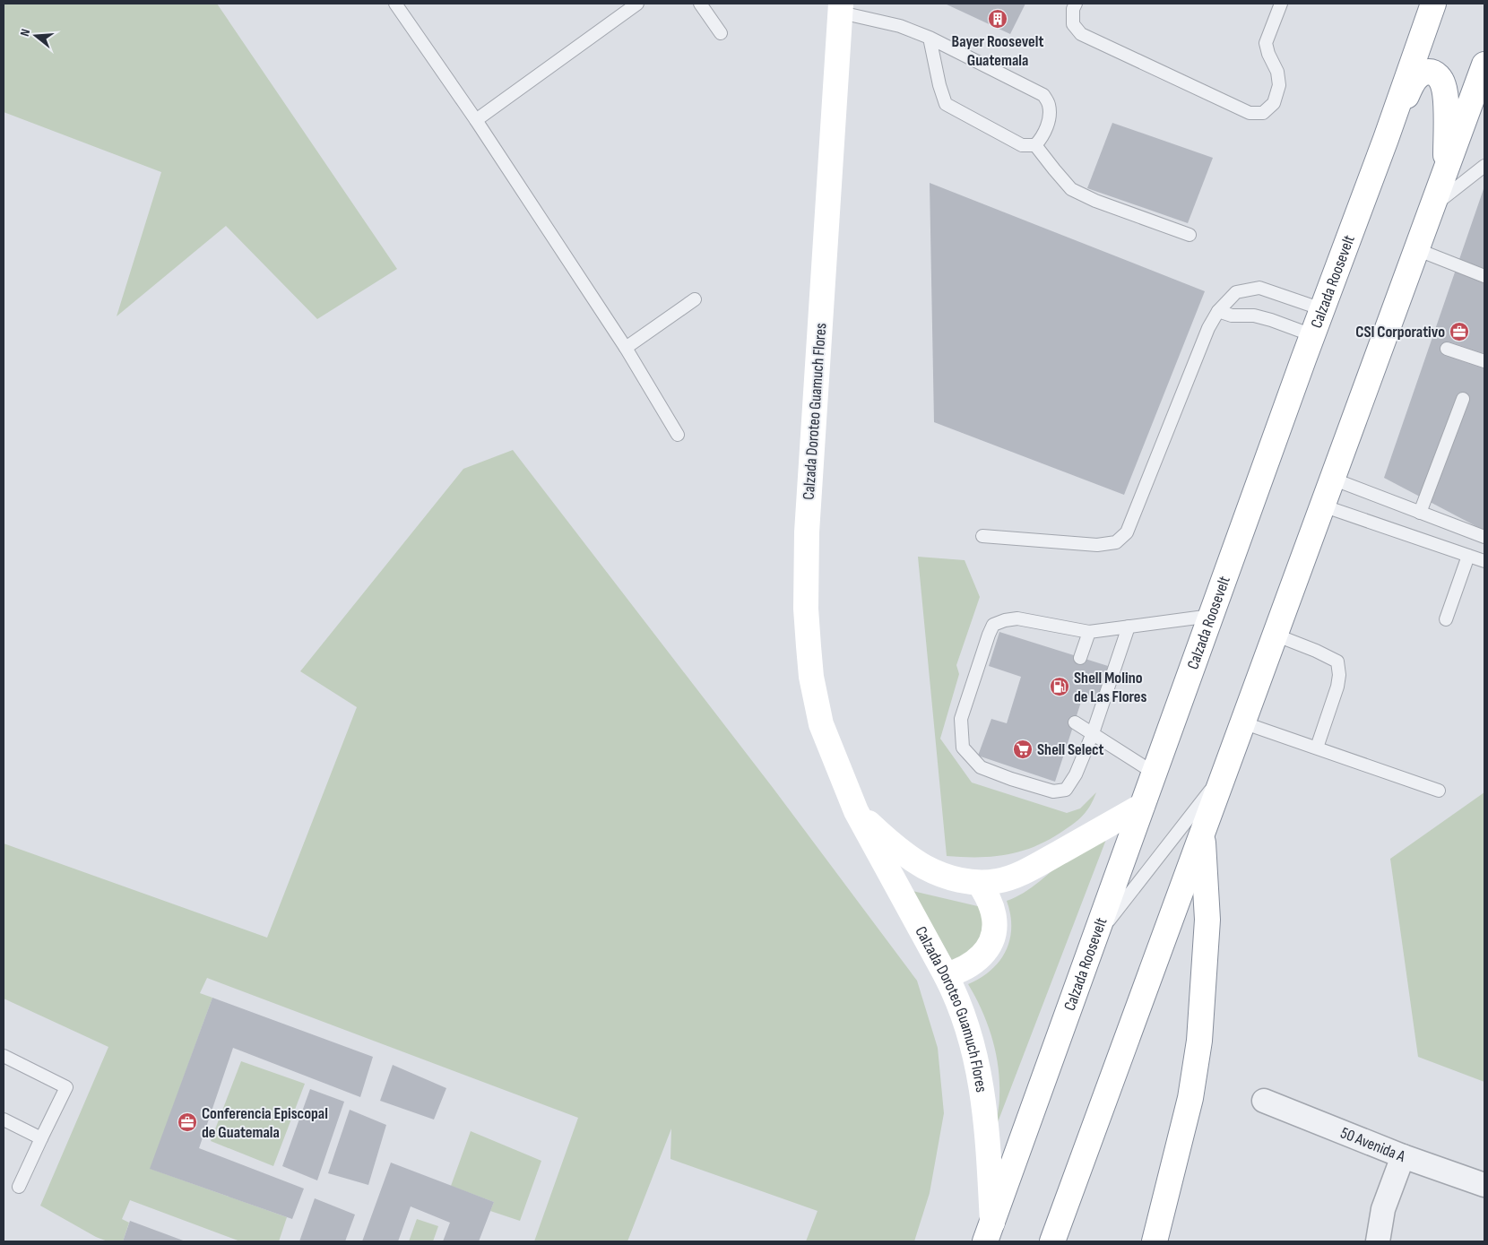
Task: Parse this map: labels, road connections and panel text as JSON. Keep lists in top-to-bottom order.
{
  "streets": {
    "main road": ["Calzada Roosevelt", "Calzada Doroteo Guamuch Flores"],
    "street": ["50 Avenida A"]
  },
  "crossings": [
    ["Calzada Roosevelt", "Calzada Doroteo Guamuch Flores"]
  ],
  "places": {
    "building": ["Bayer Roosevelt Guatemala"],
    "office": ["CSI Corporativo", "Conferencia Episcopal de Guatemala"],
    "fuel station": ["Shell Molino de Las Flores"],
    "supermarket": ["Shell Select"]
  },
  "north": "left"
}
